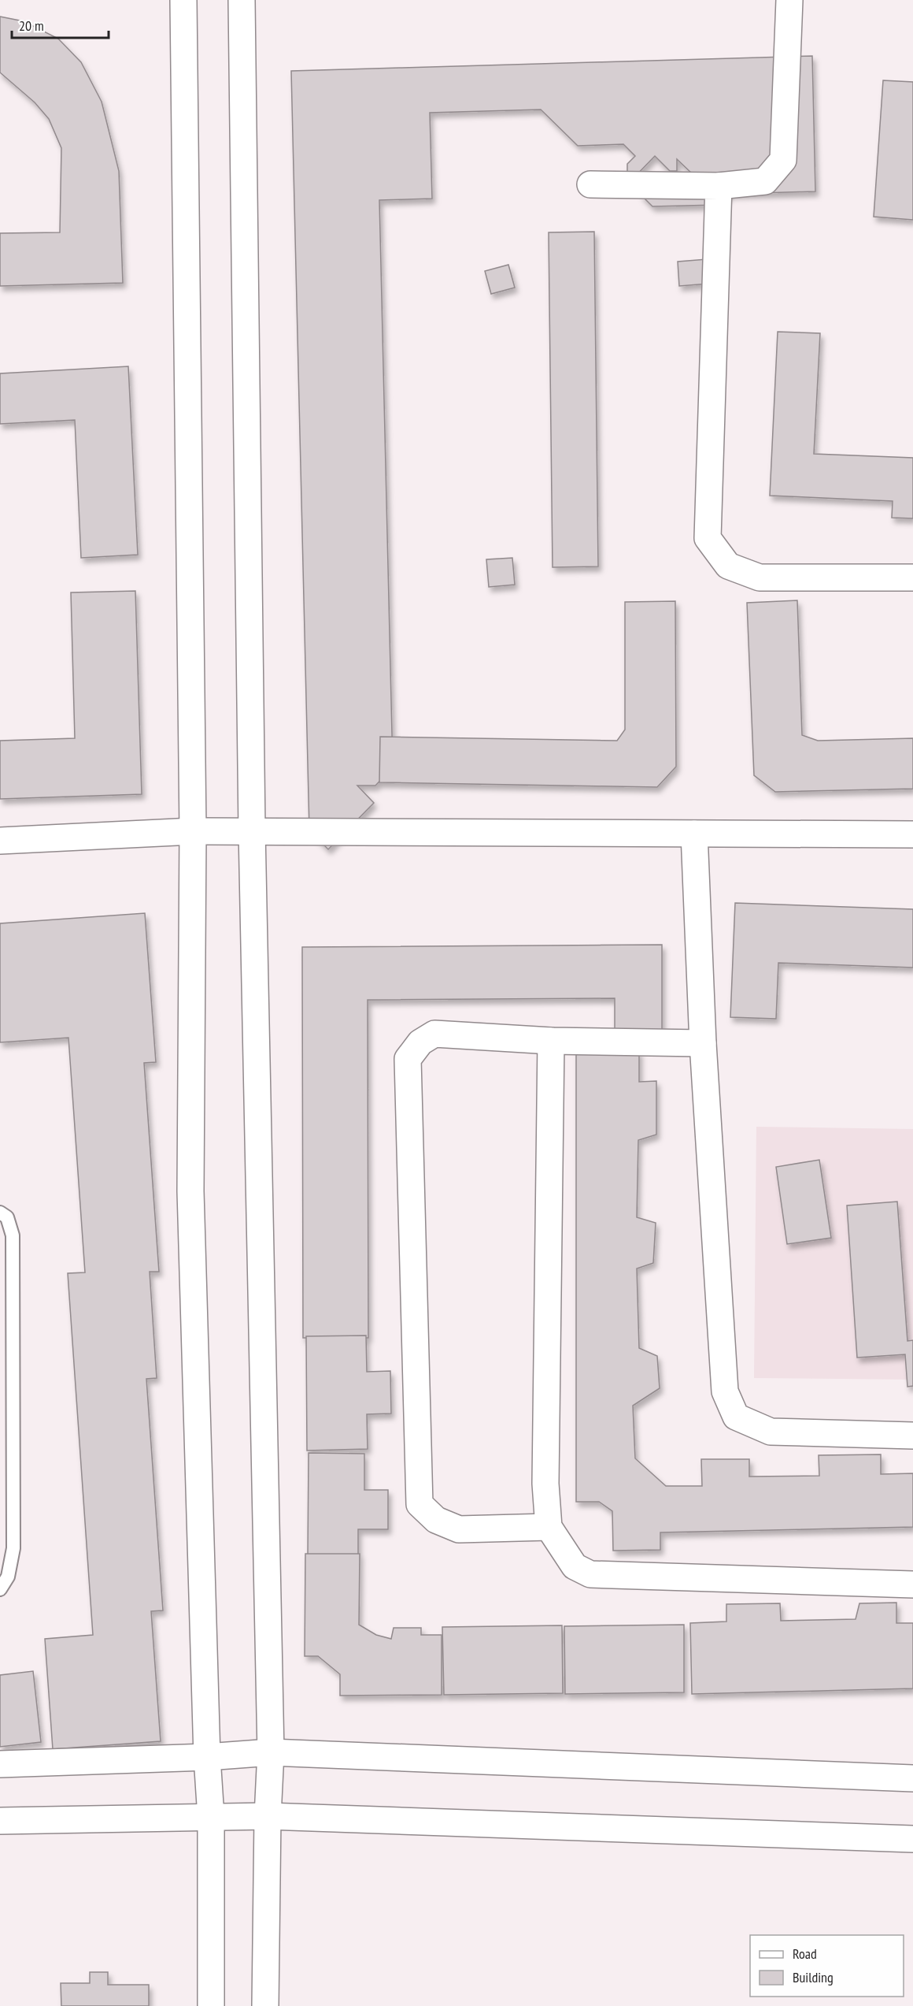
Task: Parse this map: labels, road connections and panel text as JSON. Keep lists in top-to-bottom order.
{
  "legend": ["Road", "Building"],
  "scale_bar": "20 m"
}
